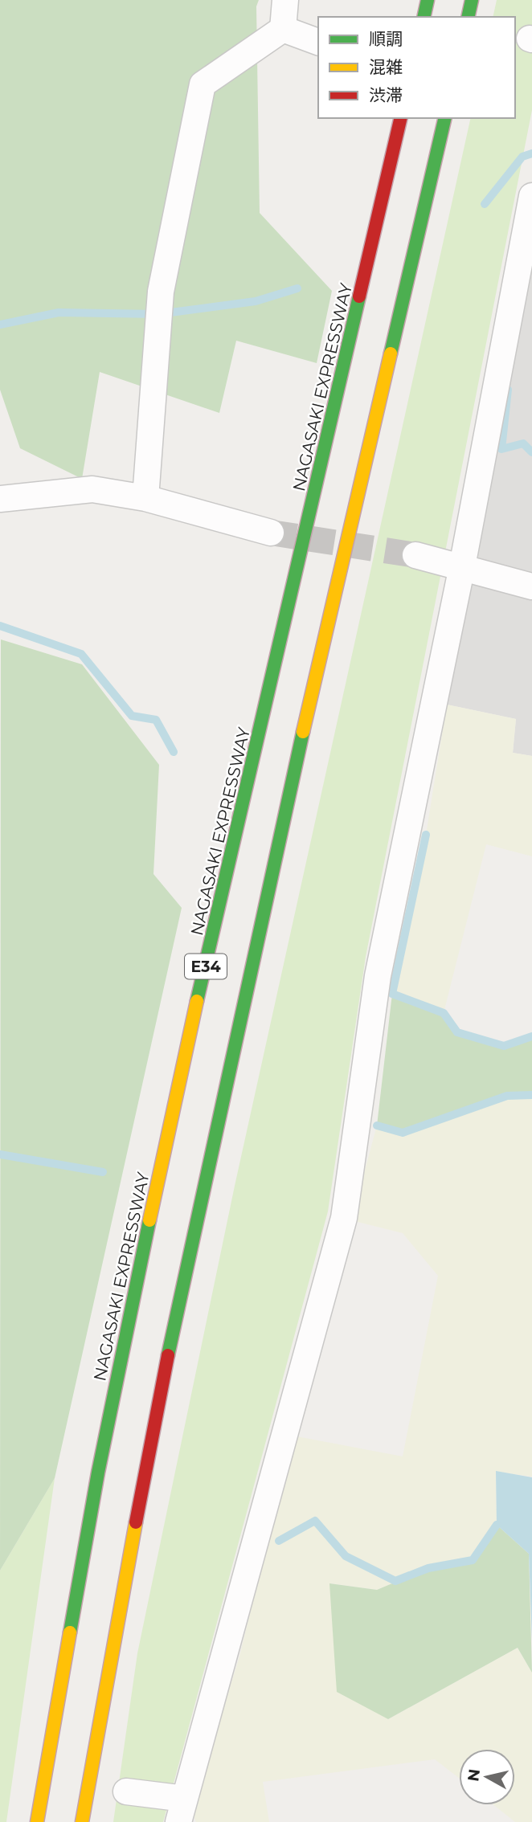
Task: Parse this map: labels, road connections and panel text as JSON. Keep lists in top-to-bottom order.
{
  "streets": {
    "highway": ["NAGASAKI EXPRESSWAY", "E34"]
  },
  "legend": ["順調", "混雑", "渋滞"],
  "north": "left"
}
